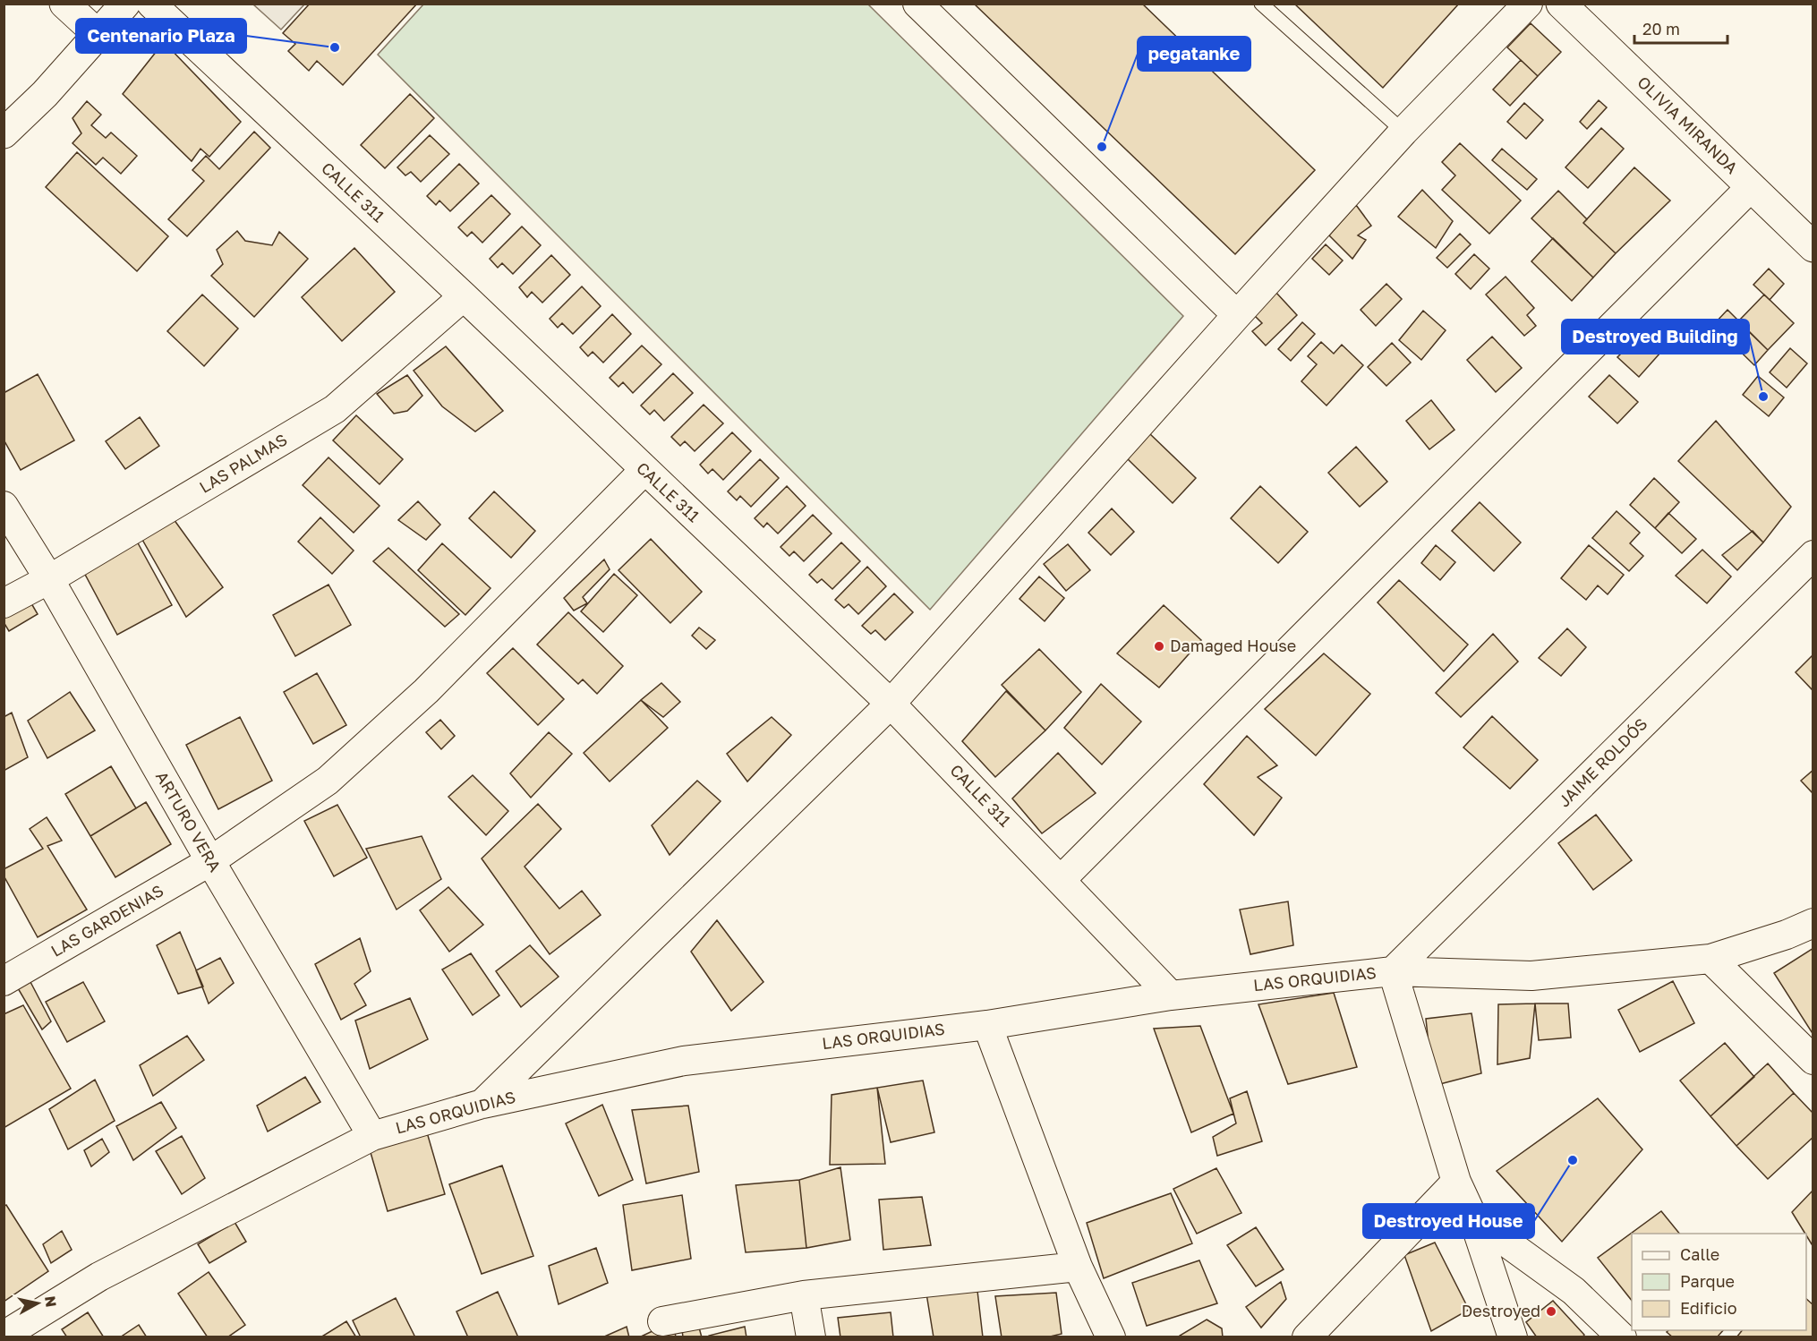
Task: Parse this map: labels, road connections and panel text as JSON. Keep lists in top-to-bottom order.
{
  "streets": {
    "street": [
      "OLIVIA MIRANDA",
      "CALLE 311",
      "LAS PALMAS",
      "JAIME ROLDÓS",
      "ARTURO VERA",
      "LAS GARDENIAS",
      "LAS ORQUIDIAS"
    ]
  },
  "crossings": [
    ["CALLE 311", "LAS PALMAS"],
    ["CALLE 311", "LAS GARDENIAS"],
    ["CALLE 311", "LAS ORQUIDIAS"],
    ["LAS PALMAS", "ARTURO VERA"],
    ["JAIME ROLDÓS", "LAS ORQUIDIAS"],
    ["ARTURO VERA", "LAS GARDENIAS"],
    ["ARTURO VERA", "LAS ORQUIDIAS"]
  ],
  "places": [
    "Centenario Plaza",
    "pegatanke",
    "Destroyed Building",
    "Damaged House",
    "Destroyed House",
    "Destroyed"
  ],
  "legend": ["Calle", "Parque", "Edificio"],
  "scale_bar": "20 m",
  "north": "right"
}
